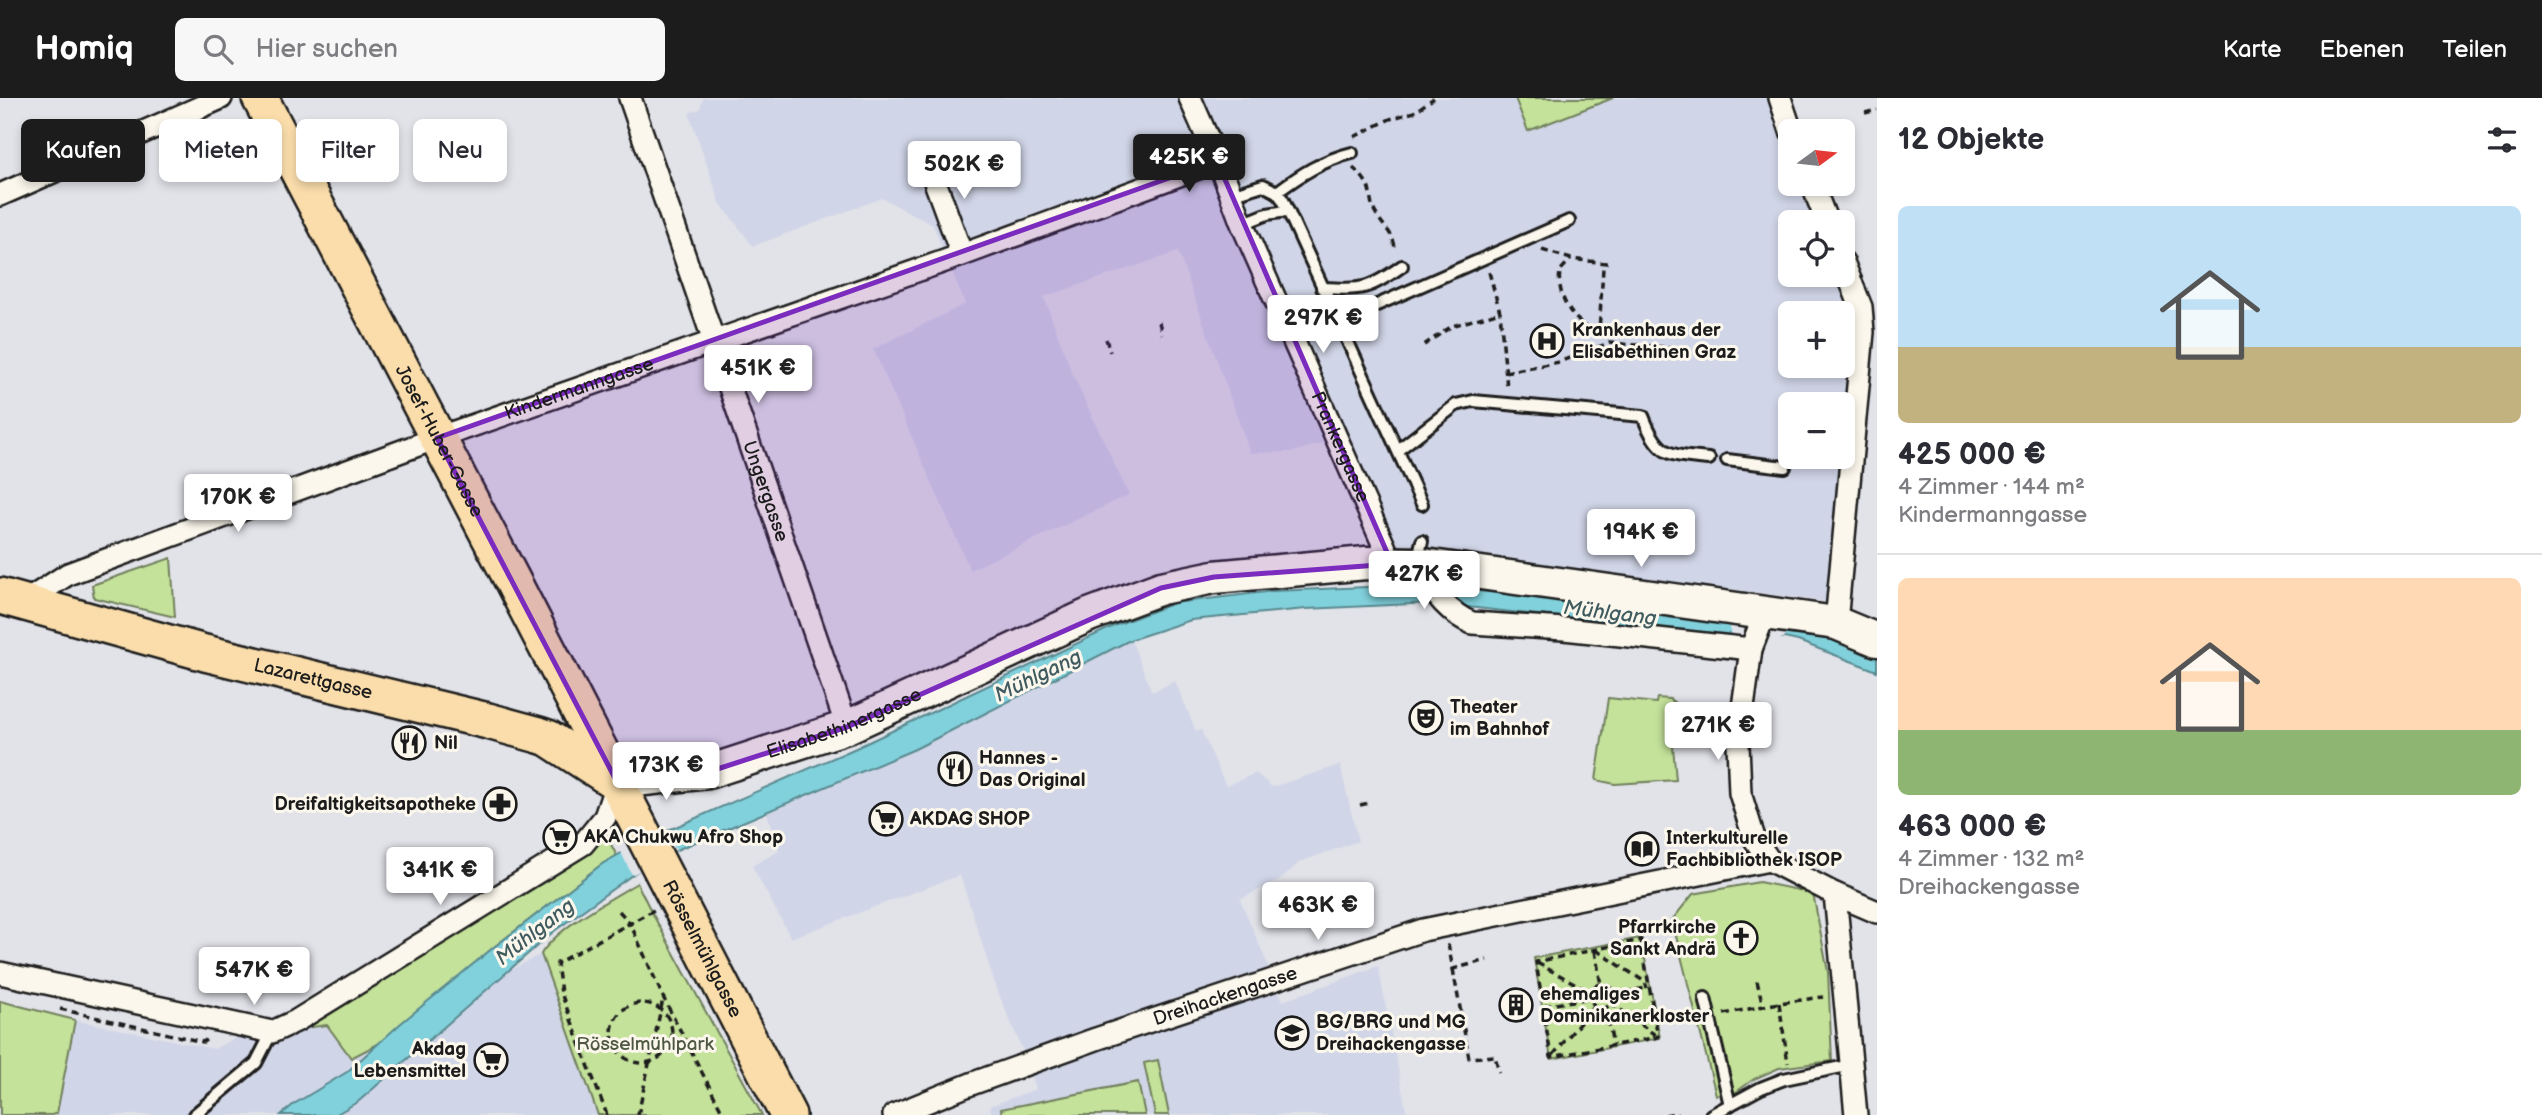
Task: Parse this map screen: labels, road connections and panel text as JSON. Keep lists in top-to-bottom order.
{
  "streets": {
    "main road": [
      "Josef-Huber-Gasse",
      "Lazarettgasse",
      "Elisabethinergasse",
      "Rösselmühlgasse"
    ],
    "street": [
      "Kindermanngasse",
      "Prankergasse",
      "Ungergasse",
      "Dreihackengasse"
    ]
  },
  "crossings": [
    ["Kindermanngasse", "Josef-Huber-Gasse"],
    ["Kindermanngasse", "Prankergasse"],
    ["Kindermanngasse", "Ungergasse"],
    ["Kindermanngasse", "Lazarettgasse"],
    ["Josef-Huber-Gasse", "Lazarettgasse"],
    ["Josef-Huber-Gasse", "Elisabethinergasse"],
    ["Josef-Huber-Gasse", "Rösselmühlgasse"],
    ["Prankergasse", "Elisabethinergasse"],
    ["Ungergasse", "Elisabethinergasse"],
    ["Lazarettgasse", "Elisabethinergasse"],
    ["Lazarettgasse", "Rösselmühlgasse"],
    ["Elisabethinergasse", "Rösselmühlgasse"]
  ],
  "water": ["Mühlgang"],
  "parks": ["Rösselmühlpark"],
  "places": {
    "hospital": ["Krankenhaus der Elisabethinen Graz"],
    "theatre": ["Theater im Bahnhof"],
    "restaurant": ["Nil", "Hannes - Das Original"],
    "pharmacy": ["Dreifaltigkeitsapotheke"],
    "supermarket": ["AKDAG SHOP", "AKA Chukwu Afro Shop", "Akdag Lebensmittel"],
    "library": ["Interkulturelle Fachbibliothek ISOP"],
    "church": ["Pfarrkirche Sankt Andrä"],
    "building": ["ehemaliges Dominikanerkloster"],
    "school or university": ["BG/BRG und MG Dreihackengasse"]
  },
  "north": "right",
  "page": {
    "header": "Homiq",
    "search": "Hier suchen",
    "nav": ["Karte", "Ebenen", "Teilen"],
    "heading": "12 Objekte",
    "map_buttons": ["+", "−"],
    "chip": [
      "Kaufen",
      "Mieten",
      "Filter",
      "Neu"
    ],
    "price": [
      "425K €",
      "502K €",
      "297K €",
      "451K €",
      "170K €",
      "194K €",
      "427K €",
      "271K €",
      "173K €",
      "341K €",
      "463K €",
      "547K €"
    ],
    "list": [
      {
        "name": "425 000 €",
        "note": "4 Zimmer · 144 m² · Kindermanngasse"
      },
      {
        "name": "463 000 €",
        "note": "4 Zimmer · 132 m² · Dreihackengasse"
      }
    ]
  }
}
